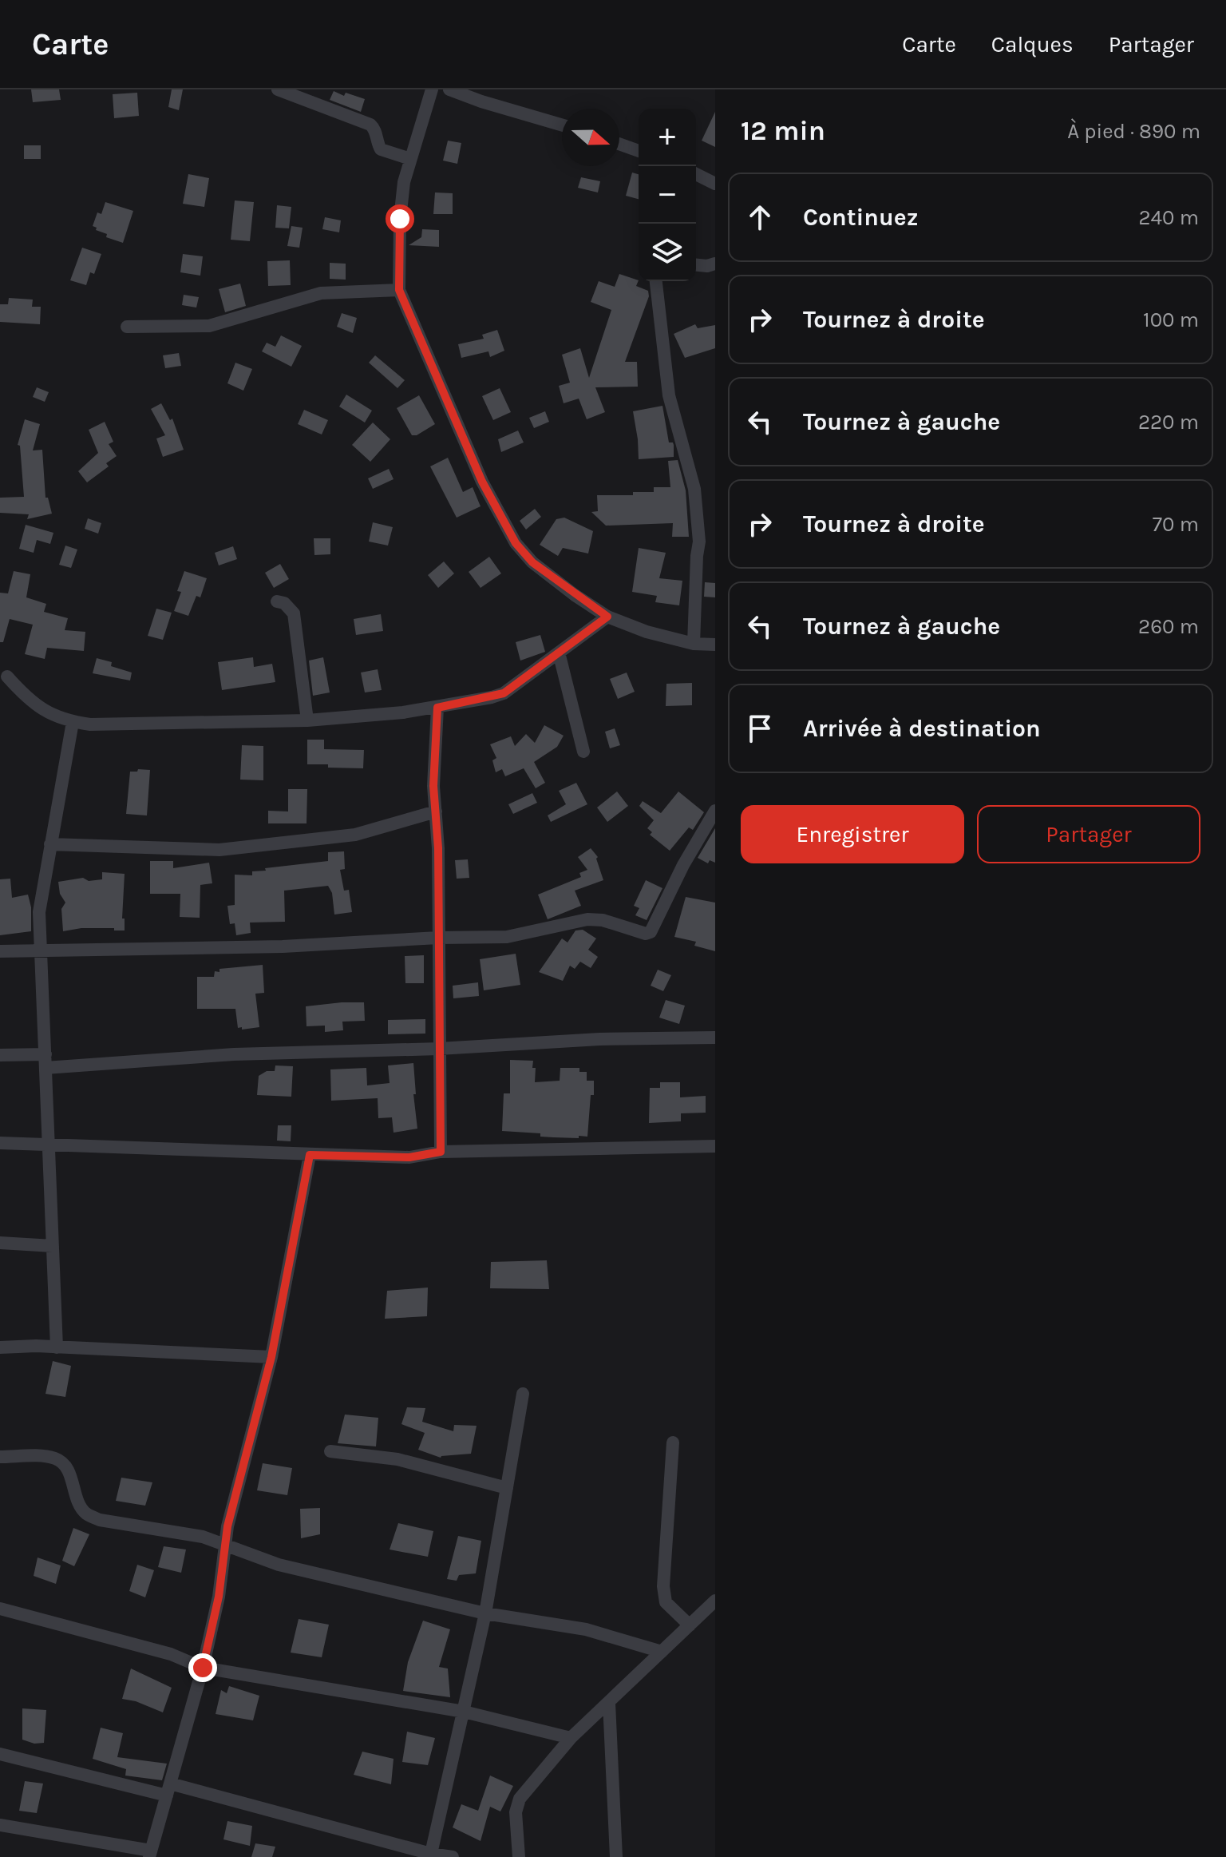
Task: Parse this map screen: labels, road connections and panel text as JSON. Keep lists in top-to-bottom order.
{
  "north": "right",
  "page": {
    "header": "Carte",
    "nav": ["Carte", "Calques", "Partager"],
    "heading": ["12 min", "À pied · 890 m"],
    "map_buttons": ["+", "−"],
    "list": [
      ["Continuez", "240 m"],
      ["Tournez à droite", "100 m"],
      ["Tournez à gauche", "220 m"],
      ["Tournez à droite", "70 m"],
      ["Tournez à gauche", "260 m"],
      "Arrivée à destination"
    ],
    "buttons": ["Enregistrer", "Partager"]
  }
}
